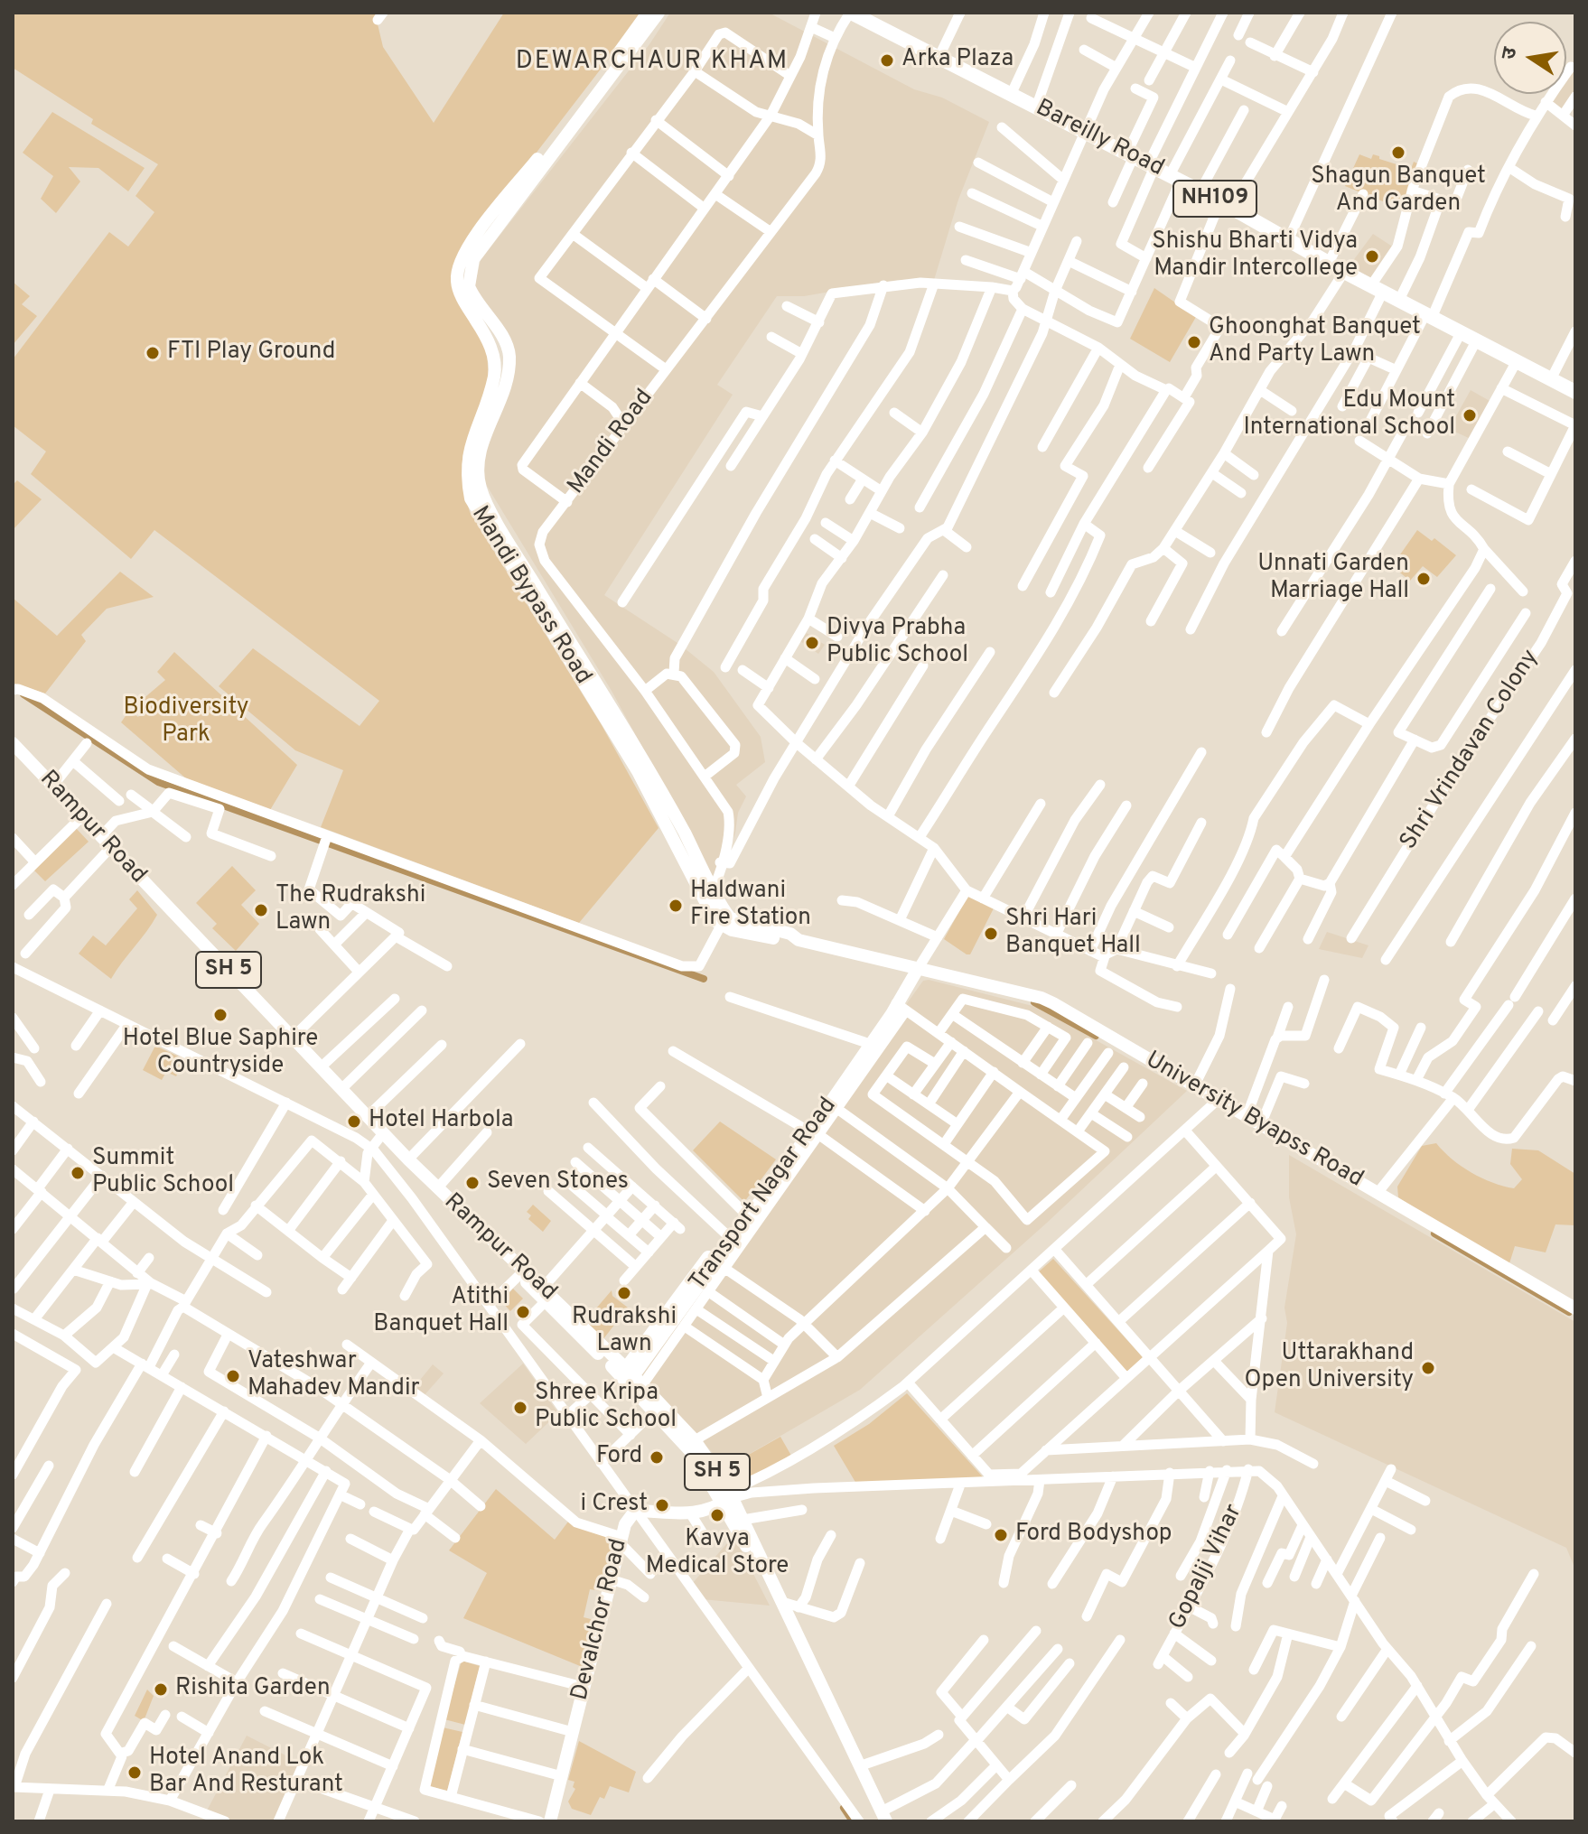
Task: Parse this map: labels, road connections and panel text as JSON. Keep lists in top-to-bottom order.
{
  "streets": {
    "highway": ["Bareilly Road", "NH109"],
    "main road": [
      "Mandi Bypass Road",
      "Rampur Road",
      "SH 5",
      "University Byapss Road",
      "Transport Nagar Road",
      "Devalchor Road"
    ],
    "street": ["Mandi Road", "Shri Vrindavan Colony", "Gopalji Vihar"]
  },
  "crossings": [
    ["Bareilly Road", "Mandi Road"],
    ["Mandi Road", "Mandi Bypass Road"],
    ["Mandi Bypass Road", "University Byapss Road"],
    ["Mandi Bypass Road", "Transport Nagar Road"],
    ["Rampur Road", "Transport Nagar Road"],
    ["SH 5", "Devalchor Road"],
    ["University Byapss Road", "Transport Nagar Road"]
  ],
  "districts": ["DEWARCHAUR KHAM"],
  "parks": ["Biodiversity Park"],
  "places": [
    "Arka Plaza",
    "Shagun Banquet And Garden",
    "Shishu Bharti Vidya Mandir Intercollege",
    "Ghoonghat Banquet And Party Lawn",
    "FTI Play Ground",
    "Edu Mount International School",
    "Unnati Garden Marriage Hall",
    "Divya Prabha Public School",
    "Haldwani Fire Station",
    "The Rudrakshi Lawn",
    "Shri Hari Banquet Hall",
    "Hotel Blue Saphire Countryside",
    "Hotel Harbola",
    "Summit Public School",
    "Seven Stones",
    "Rudrakshi Lawn",
    "Atithi Banquet Hall",
    "Uttarakhand Open University",
    "Vateshwar Mahadev Mandir",
    "Shree Kripa Public School",
    "Ford",
    "i Crest",
    "Kavya Medical Store",
    "Ford Bodyshop",
    "Rishita Garden",
    "Hotel Anand Lok Bar And Resturant"
  ],
  "north": "left"
}
